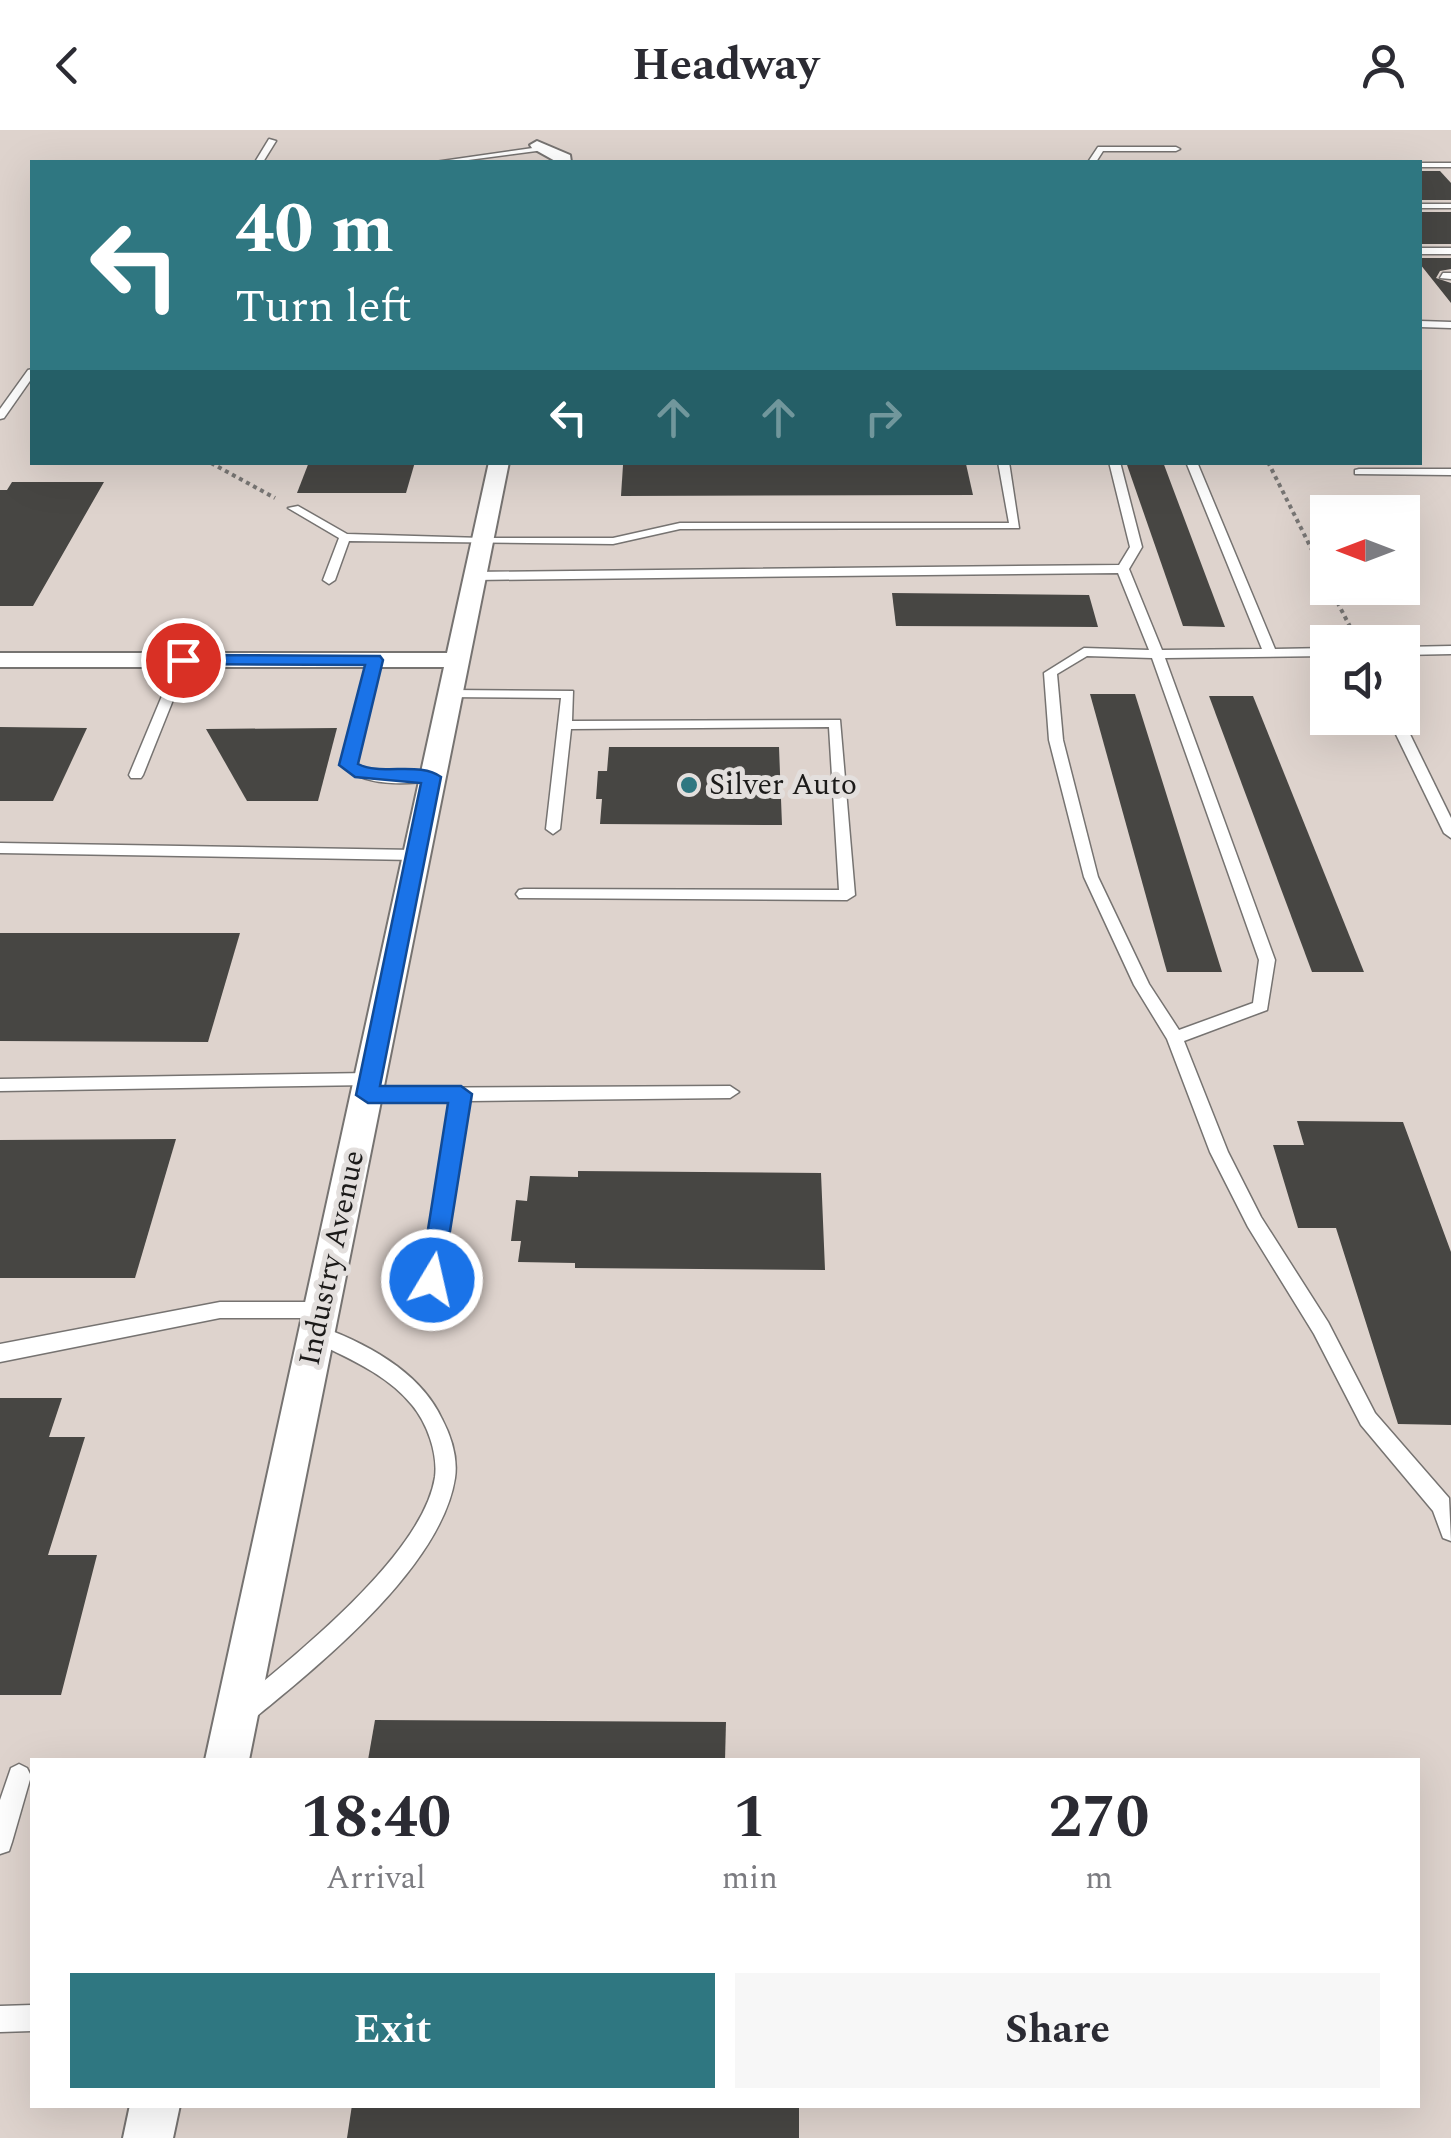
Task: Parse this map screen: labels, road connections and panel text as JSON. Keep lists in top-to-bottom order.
{
  "streets": {
    "street": ["Industry Avenue"]
  },
  "places": ["Silver Auto"],
  "north": "left",
  "page": {
    "header": "Headway",
    "turn": ["40 m", "Turn left"],
    "eta": [
      "18:40",
      "Arrival",
      "1",
      "min",
      "270",
      "m"
    ],
    "buttons": ["Exit", "Share"]
  }
}
